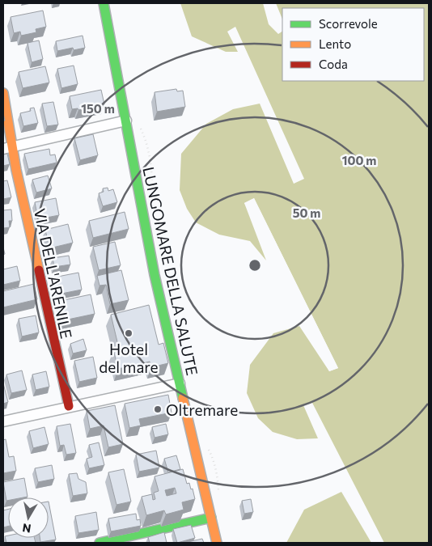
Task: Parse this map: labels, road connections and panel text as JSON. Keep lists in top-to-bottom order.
{
  "streets": {
    "street": ["LUNGOMARE DELLA SALUTE", "VIA DELL'ARENILE"]
  },
  "places": ["Hotel del mare", "Oltremare"],
  "legend": ["Scorrevole", "Lento", "Coda"],
  "north": "bottom",
  "rings": ["150 m", "100 m", "50 m"]
}
